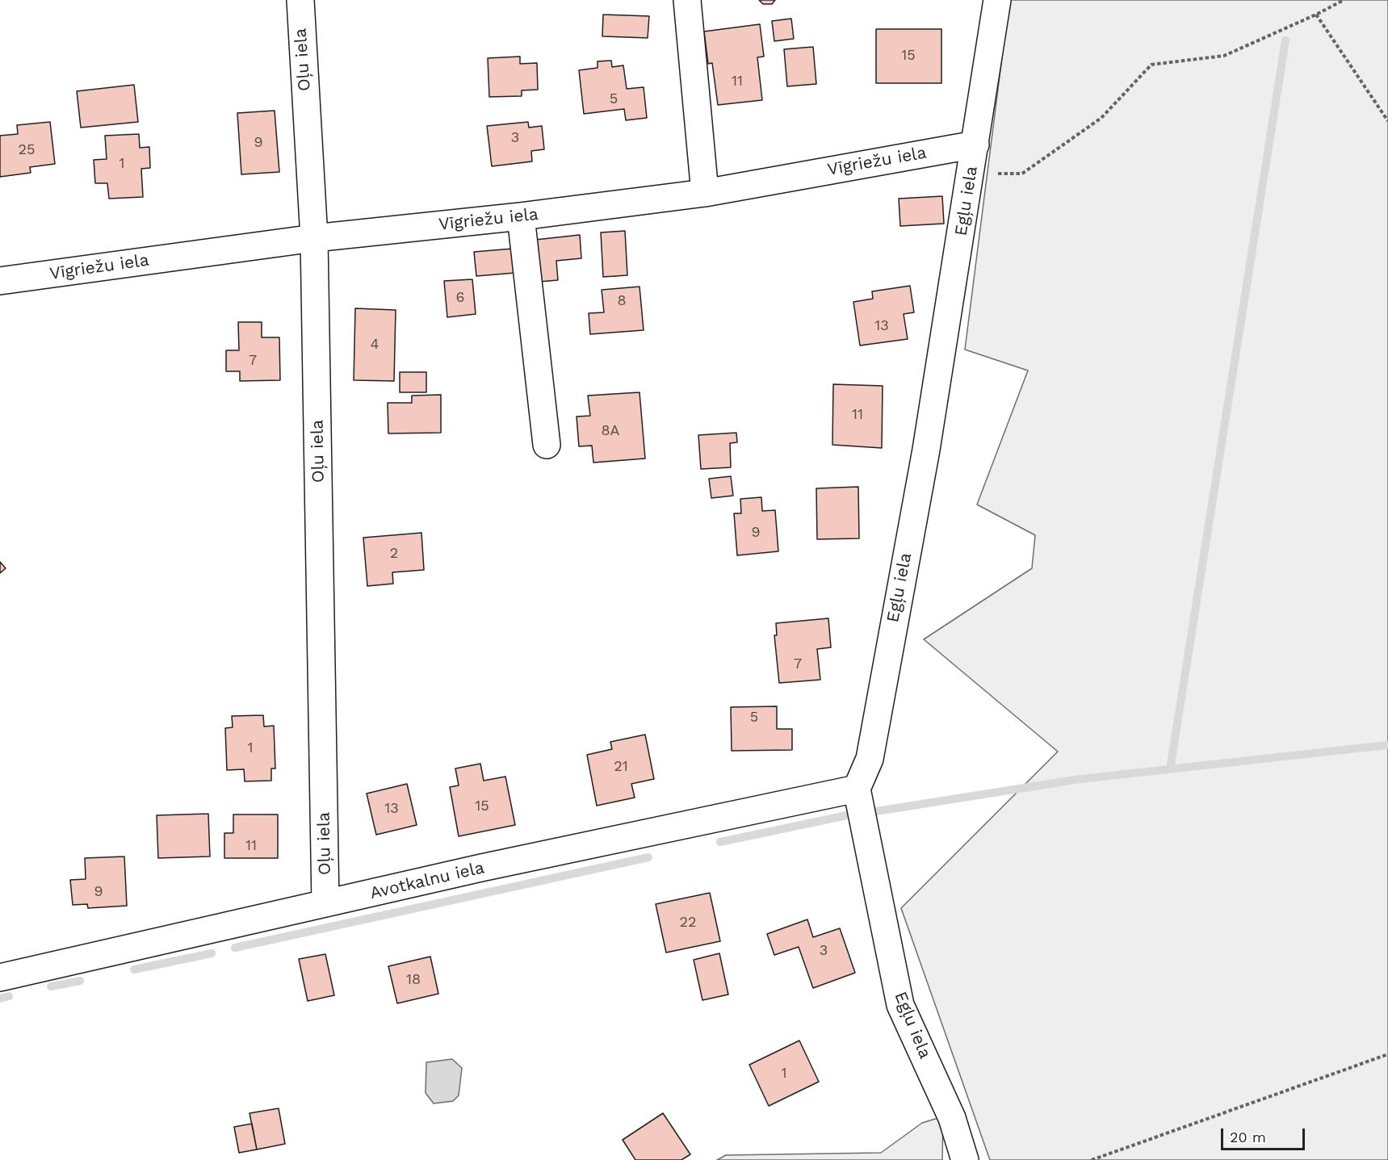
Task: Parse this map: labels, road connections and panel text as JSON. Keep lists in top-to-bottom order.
{
  "streets": {
    "street": [
      "Oļu iela",
      "Vīgriežu iela",
      "Egļu iela",
      "Avotkalnu iela"
    ]
  },
  "crossings": [
    ["Oļu iela", "Vīgriežu iela"],
    ["Oļu iela", "Avotkalnu iela"],
    ["Vīgriežu iela", "Egļu iela"],
    ["Egļu iela", "Avotkalnu iela"]
  ],
  "house_numbers": [
    "15",
    "11",
    "5",
    "3",
    "9",
    "25",
    "1",
    "6",
    "8",
    "13",
    "4",
    "7",
    "11",
    "8A",
    "9",
    "2",
    "7",
    "5",
    "1",
    "21",
    "15",
    "13",
    "11",
    "9",
    "22",
    "3",
    "18",
    "1"
  ],
  "scale_bar": "20 m"
}
